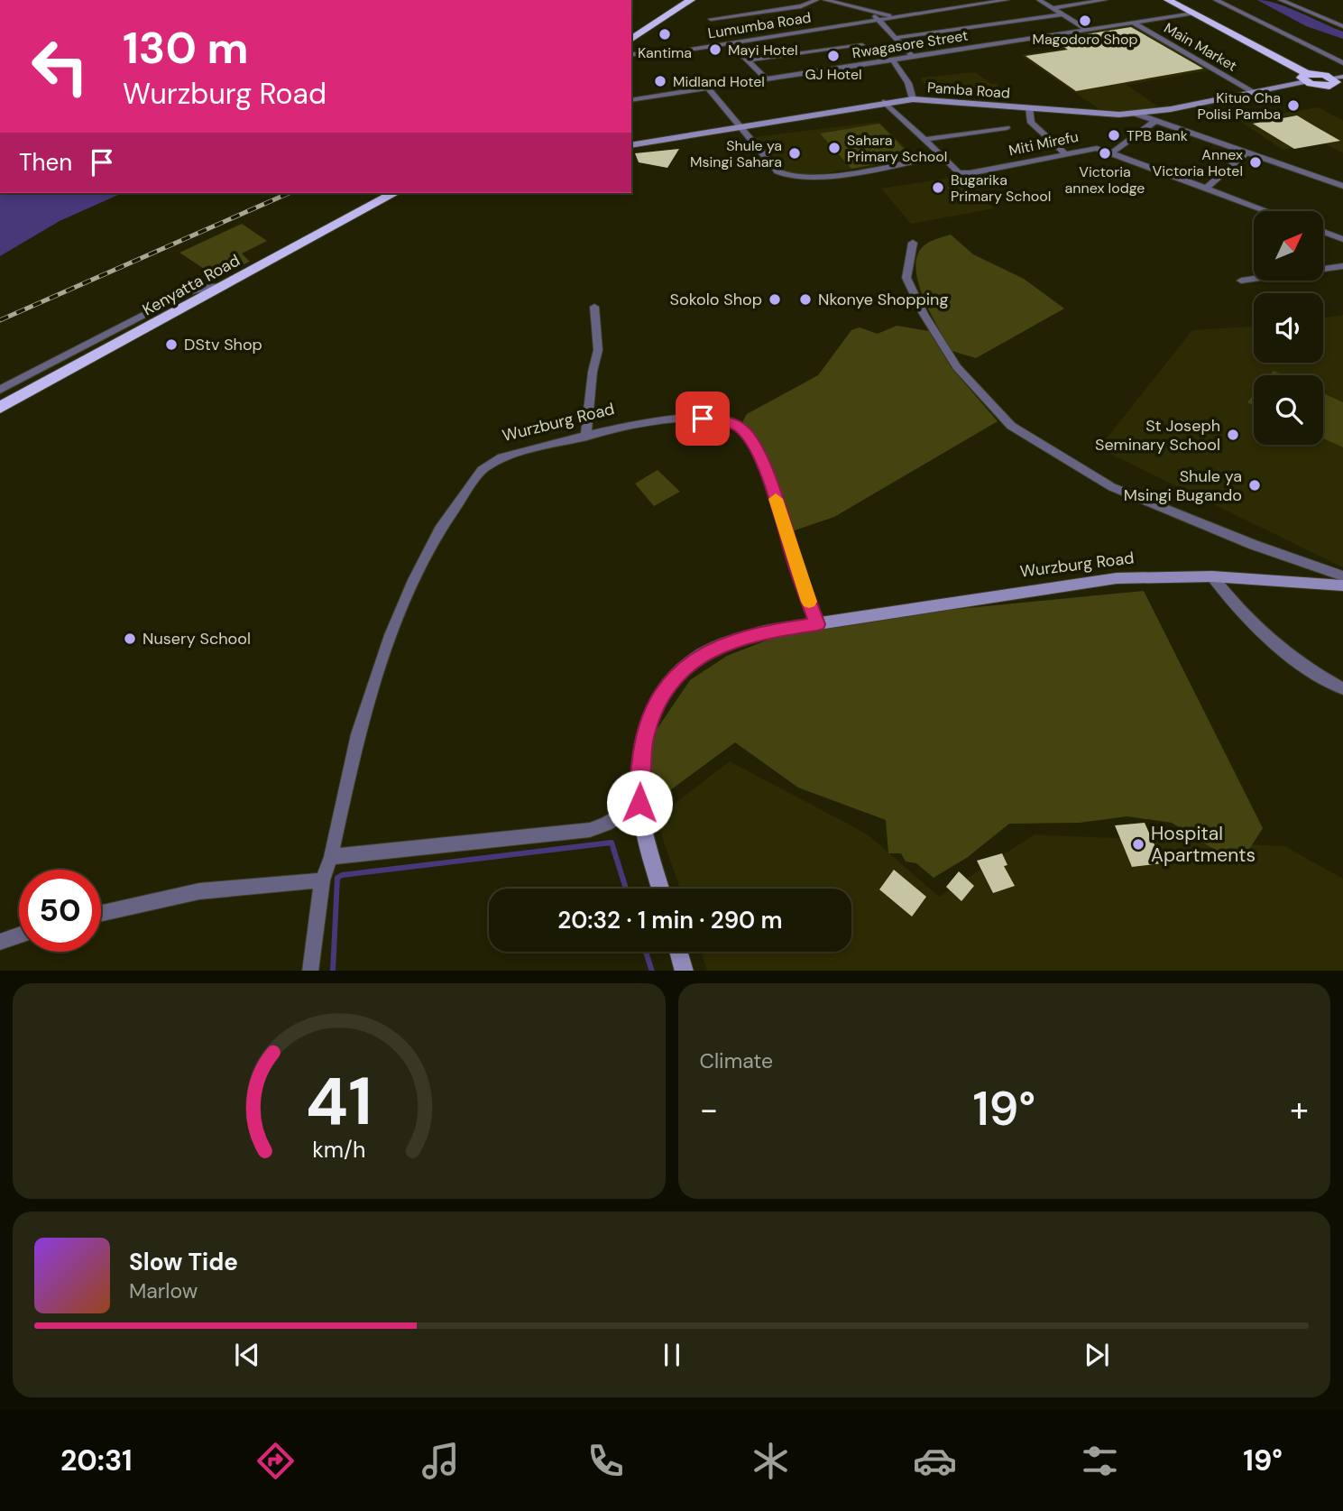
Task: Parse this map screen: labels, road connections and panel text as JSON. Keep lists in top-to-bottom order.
{
  "streets": {
    "highway": ["Kenyatta Road"],
    "main road": ["Pamba Road", "Wurzburg Road"],
    "street": [
      "Lumumba Road",
      "Rwagasore Street",
      "Main Market",
      "Miti Mirefu"
    ]
  },
  "crossings": [
    ["Rwagasore Street", "Main Market"],
    ["Main Market", "Pamba Road"],
    ["Pamba Road", "Miti Mirefu"]
  ],
  "places": [
    "Magodoro Shop",
    "Kantima",
    "Mayi Hotel",
    "GJ Hotel",
    "Midland Hotel",
    "Kituo Cha Polisi Pamba",
    "TPB Bank",
    "Sahara Primary School",
    "Shule ya Msingi Sahara",
    "Victoria annex lodge",
    "Annex Victoria Hotel",
    "Bugarika Primary School",
    "Sokolo Shop",
    "Nkonye Shopping",
    "DStv Shop",
    "St Joseph Seminary School",
    "Shule ya Msingi Bugando",
    "Nusery School",
    "Hospital Apartments"
  ],
  "north": "top right",
  "page": {
    "turn": ["130 m", "Wurzburg Road"],
    "then": "Then",
    "limit": "50",
    "trip": "20:32 · 1 min · 290 m",
    "tile": "Climate",
    "heat": ["−", "19°", "+"],
    "song": ["Slow Tide", "Marlow"],
    "tabs": ["20:31", "19°"],
    "gauge": ["41", "km/h"]
  }
}
